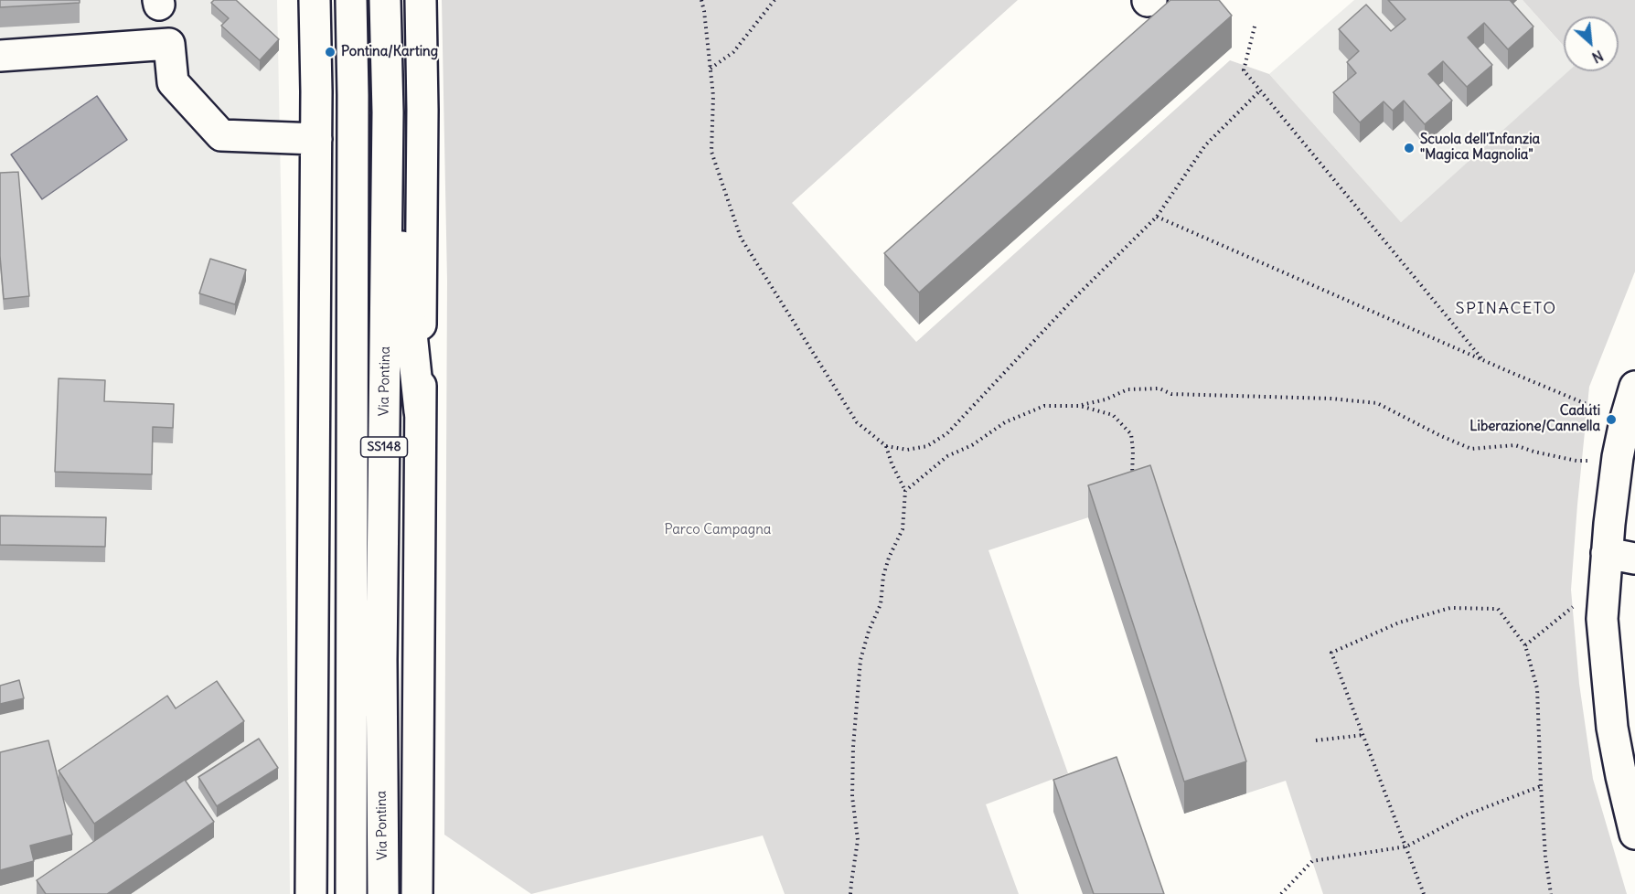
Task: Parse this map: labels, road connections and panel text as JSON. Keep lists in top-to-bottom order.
{
  "streets": {
    "main road": ["Via Pontina", "SS148"]
  },
  "districts": ["SPINACETO"],
  "parks": ["Parco Campagna"],
  "places": ["Pontina/Karting", "Scuola dell'Infanzia \"Magica Magnolia\"", "Caduti Liberazione/Cannella"],
  "north": "bottom right"
}
